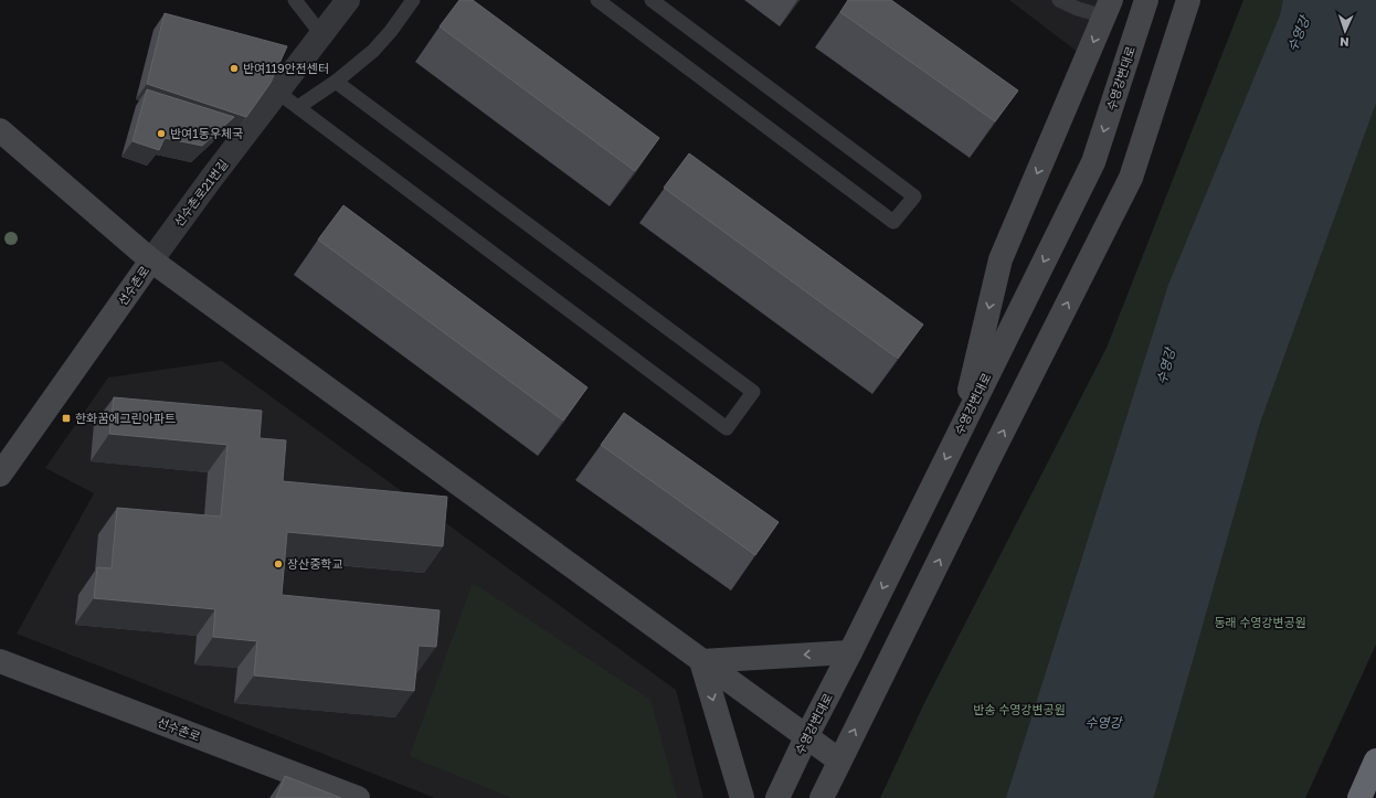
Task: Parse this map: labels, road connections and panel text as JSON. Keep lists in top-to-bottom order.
{
  "streets": {
    "main road": ["수영강변대로", "선수촌로"],
    "street": ["선수촌로21번길"]
  },
  "crossings": [
    ["선수촌로21번길", "선수촌로"]
  ],
  "water": ["수영강"],
  "parks": ["동래 수영강변공원", "반송 수영강변공원"],
  "places": {
    "other": ["반여119안전센터", "반여1동우체국", "장산중학교"],
    "transit": ["한화꿈에그린아파트"]
  },
  "north": "bottom"
}
